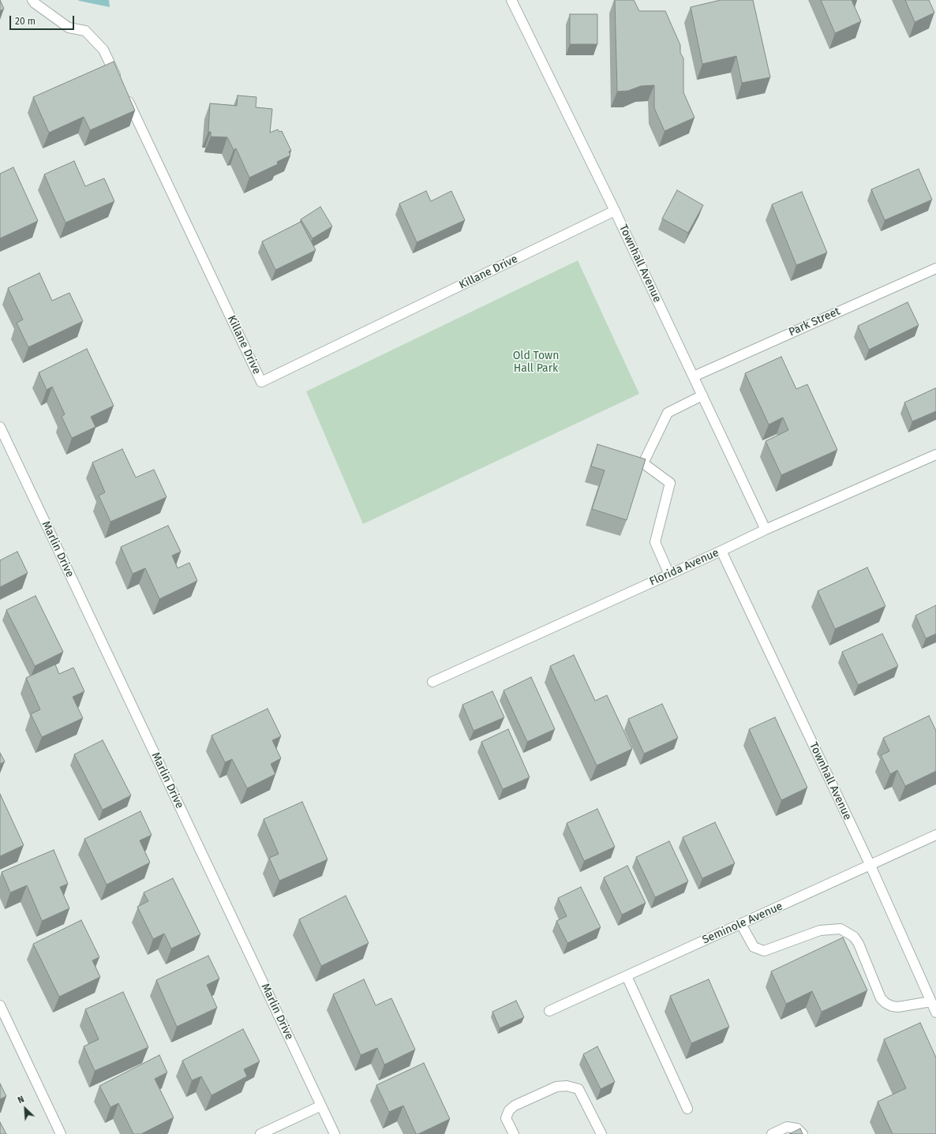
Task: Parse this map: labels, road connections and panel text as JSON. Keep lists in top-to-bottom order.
{
  "streets": {
    "street": [
      "Townhall Avenue",
      "Killane Drive",
      "Park Street",
      "Marlin Drive",
      "Florida Avenue",
      "Seminole Avenue"
    ]
  },
  "crossings": [
    ["Townhall Avenue", "Killane Drive"],
    ["Townhall Avenue", "Park Street"],
    ["Townhall Avenue", "Florida Avenue"],
    ["Townhall Avenue", "Seminole Avenue"]
  ],
  "parks": ["Old Town Hall Park"],
  "scale_bar": "20 m",
  "north": "top left"
}
